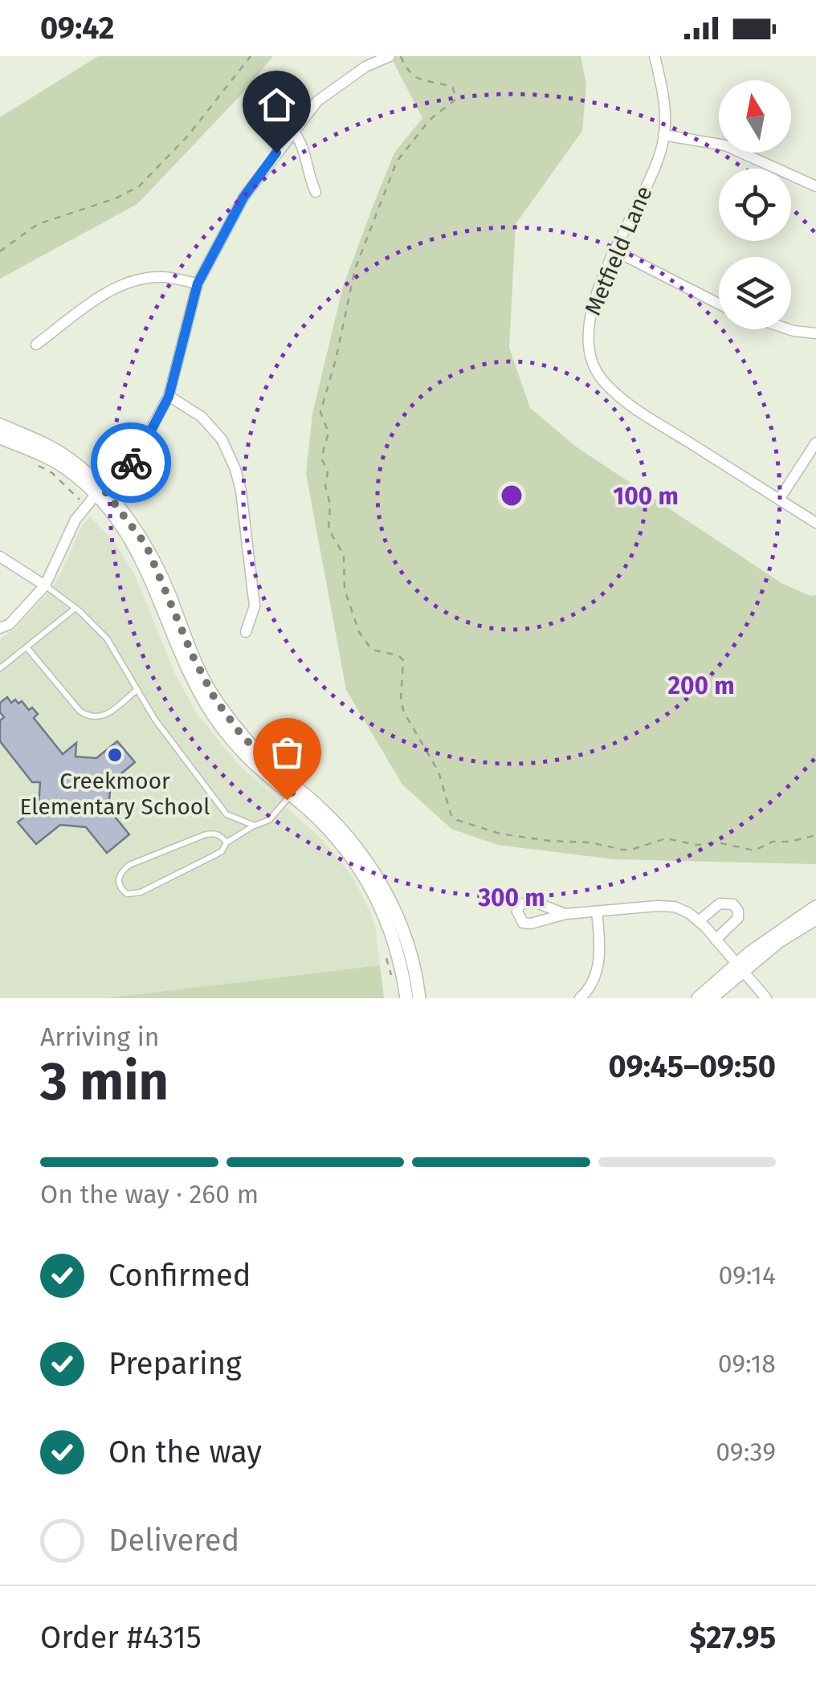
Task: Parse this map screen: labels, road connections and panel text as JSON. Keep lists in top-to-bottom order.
{
  "streets": {
    "street": ["Metfield Lane"]
  },
  "places": ["Creekmoor Elementary School"],
  "north": "top",
  "page": {
    "status": "09:42",
    "heading": ["3 min", "Arriving in", "09:45–09:50"],
    "panel": ["Order #4315", "$27.95"],
    "bar": "On the way · 260 m",
    "list": [
      ["Confirmed", "09:14"],
      ["Preparing", "09:18"],
      ["On the way", "09:39"],
      "Delivered"
    ]
  },
  "rings": ["100 m", "200 m", "300 m"]
}
